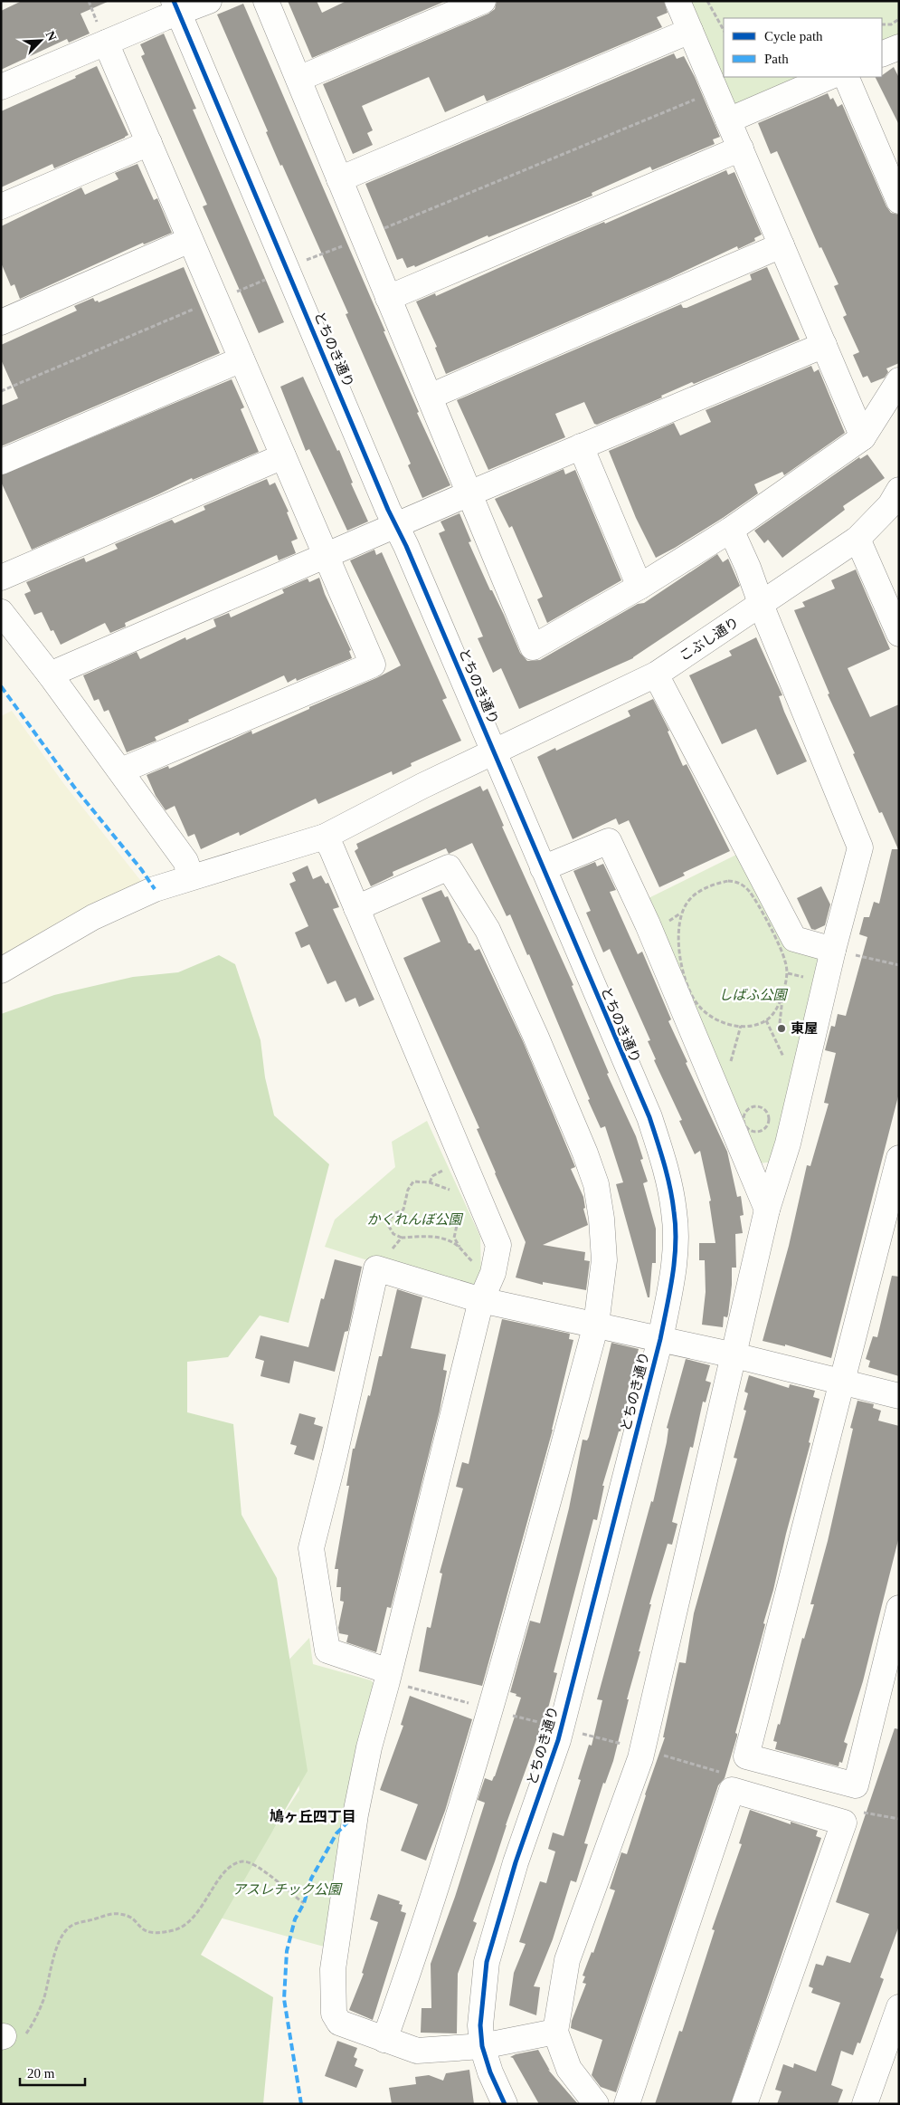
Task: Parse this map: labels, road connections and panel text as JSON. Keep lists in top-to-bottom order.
{
  "streets": {
    "street": ["とちのき通り", "こぶし通り"]
  },
  "crossings": [
    ["とちのき通り", "こぶし通り"]
  ],
  "districts": ["鳩ヶ丘四丁目"],
  "parks": ["しばふ公園", "かくれんぼ公園", "アスレチック公園"],
  "places": ["東屋"],
  "legend": ["Cycle path", "Path"],
  "scale_bar": "20 m",
  "north": "top right"
}
